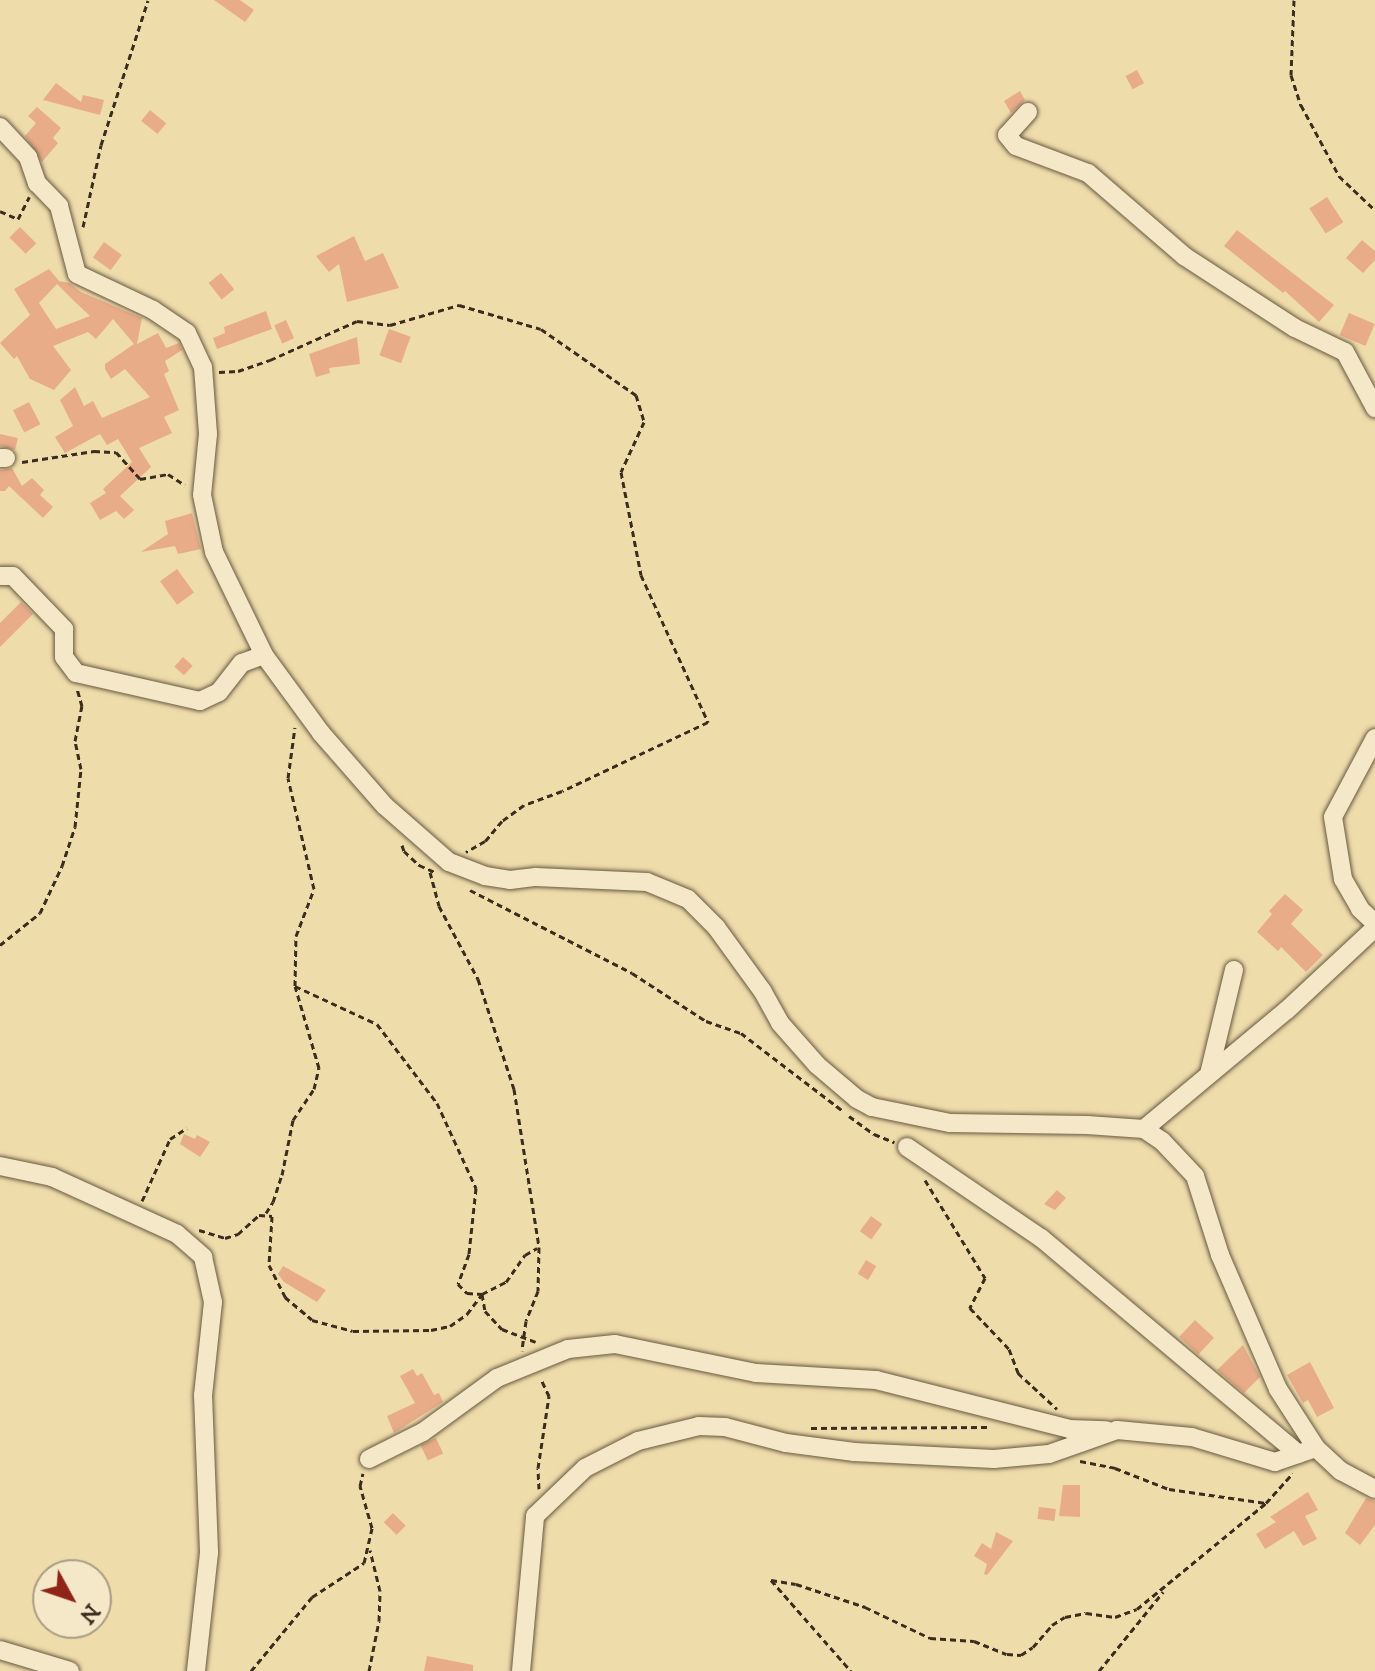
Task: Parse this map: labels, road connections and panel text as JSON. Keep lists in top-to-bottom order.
{
  "north": "bottom right"
}
